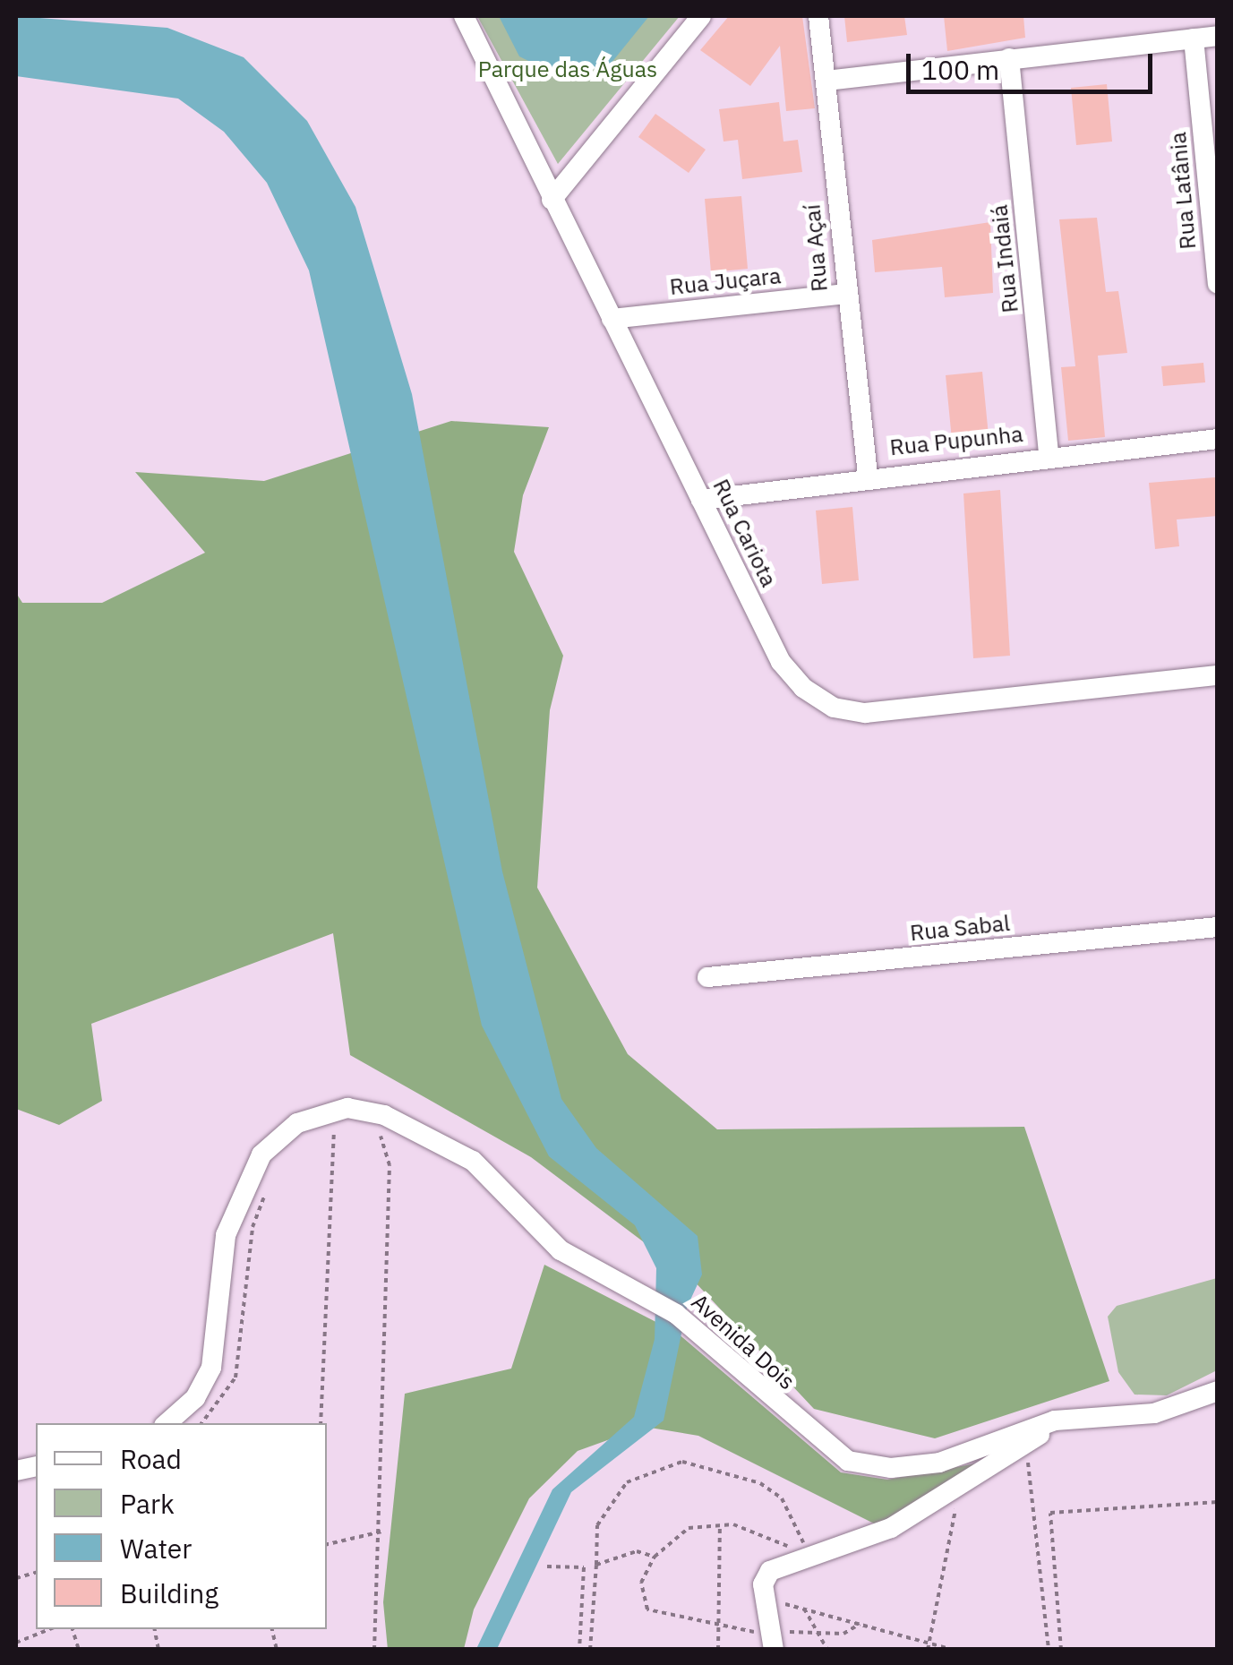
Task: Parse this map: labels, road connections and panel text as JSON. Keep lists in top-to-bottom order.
{
  "streets": {
    "street": [
      "Rua Latânia",
      "Rua Açaí",
      "Rua Indaiá",
      "Rua Juçara",
      "Rua Pupunha",
      "Rua Cariota",
      "Rua Sabal",
      "Avenida Dois"
    ]
  },
  "crossings": [
    ["Rua Açaí", "Rua Juçara"],
    ["Rua Açaí", "Rua Pupunha"],
    ["Rua Indaiá", "Rua Pupunha"],
    ["Rua Juçara", "Rua Cariota"],
    ["Rua Pupunha", "Rua Cariota"]
  ],
  "parks": ["Parque das Águas"],
  "legend": [
    "Road",
    "Park",
    "Water",
    "Building"
  ],
  "scale_bar": "100 m"
}
